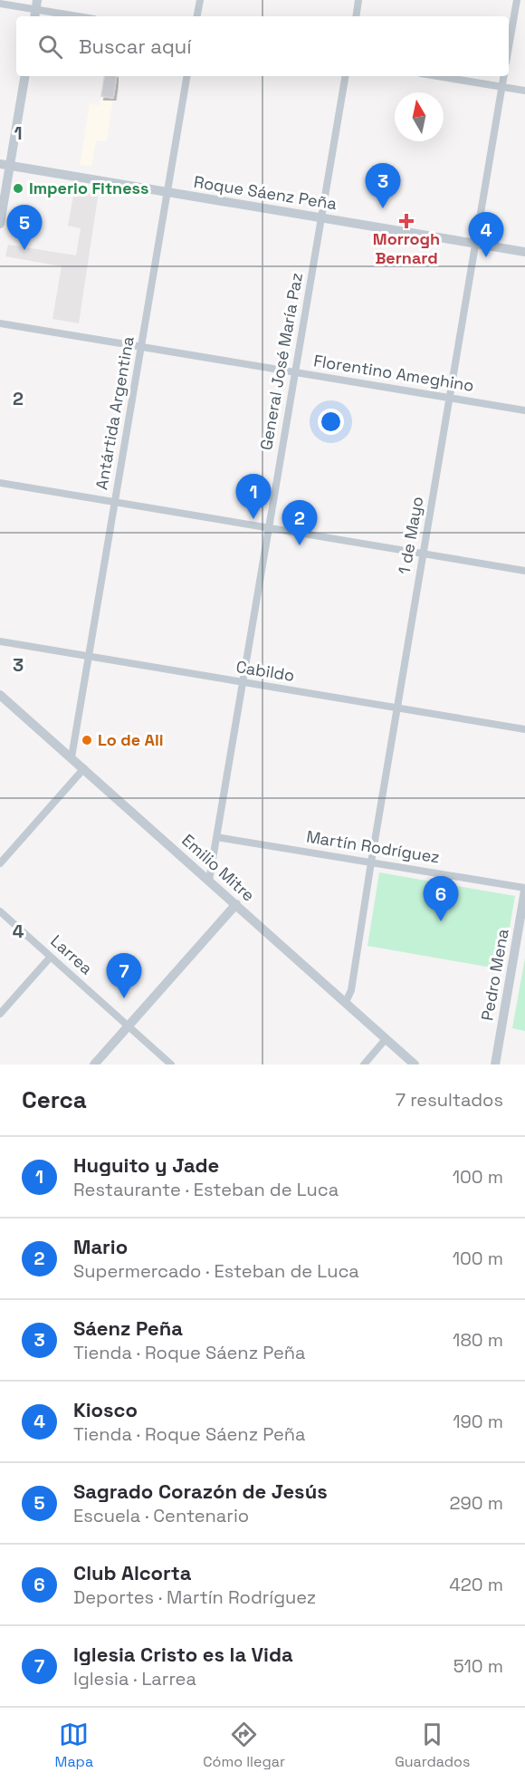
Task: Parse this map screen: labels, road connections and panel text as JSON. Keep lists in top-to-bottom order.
{
  "streets": {
    "street": [
      "Roque Sáenz Peña",
      "General José María Paz",
      "Florentino Ameghino",
      "Antártida Argentina",
      "1 de Mayo",
      "Cabildo",
      "Martín Rodríguez",
      "Emilio Mitre",
      "Larrea",
      "Pedro Mena"
    ]
  },
  "crossings": [
    ["Roque Sáenz Peña", "General José María Paz"],
    ["Roque Sáenz Peña", "Antártida Argentina"],
    ["Roque Sáenz Peña", "1 de Mayo"],
    ["General José María Paz", "Florentino Ameghino"],
    ["General José María Paz", "Cabildo"],
    ["General José María Paz", "Martín Rodríguez"],
    ["General José María Paz", "Emilio Mitre"],
    ["Florentino Ameghino", "Antártida Argentina"],
    ["Florentino Ameghino", "1 de Mayo"],
    ["Antártida Argentina", "Cabildo"],
    ["Antártida Argentina", "Emilio Mitre"],
    ["1 de Mayo", "Cabildo"],
    ["1 de Mayo", "Martín Rodríguez"],
    ["1 de Mayo", "Emilio Mitre"],
    ["Martín Rodríguez", "Pedro Mena"]
  ],
  "places": {
    "other": ["Imperio Fitness", "Lo de Ali"],
    "health": ["Morrogh Bernard"]
  },
  "north": "top",
  "page": {
    "search": "Buscar aquí",
    "pins": [
      "3",
      "5",
      "4",
      "1",
      "2",
      "6",
      "7"
    ],
    "heading": ["Cerca", "7 resultados"],
    "list": [
      {
        "mark": "1",
        "name": "Huguito y Jade",
        "note": "Restaurante · Esteban de Luca",
        "value": "100 m"
      },
      {
        "mark": "2",
        "name": "Mario",
        "note": "Supermercado · Esteban de Luca",
        "value": "100 m"
      },
      {
        "mark": "3",
        "name": "Sáenz Peña",
        "note": "Tienda · Roque Sáenz Peña",
        "value": "180 m"
      },
      {
        "mark": "4",
        "name": "Kiosco",
        "note": "Tienda · Roque Sáenz Peña",
        "value": "190 m"
      },
      {
        "mark": "5",
        "name": "Sagrado Corazón de Jesús",
        "note": "Escuela · Centenario",
        "value": "290 m"
      },
      {
        "mark": "6",
        "name": "Club Alcorta",
        "note": "Deportes · Martín Rodríguez",
        "value": "420 m"
      },
      {
        "mark": "7",
        "name": "Iglesia Cristo es la Vida",
        "note": "Iglesia · Larrea",
        "value": "510 m"
      }
    ],
    "nav": ["Mapa", "Cómo llegar", "Guardados"]
  },
  "grid": {
    "rows": [
      "1",
      "2",
      "3",
      "4"
    ]
  }
}
